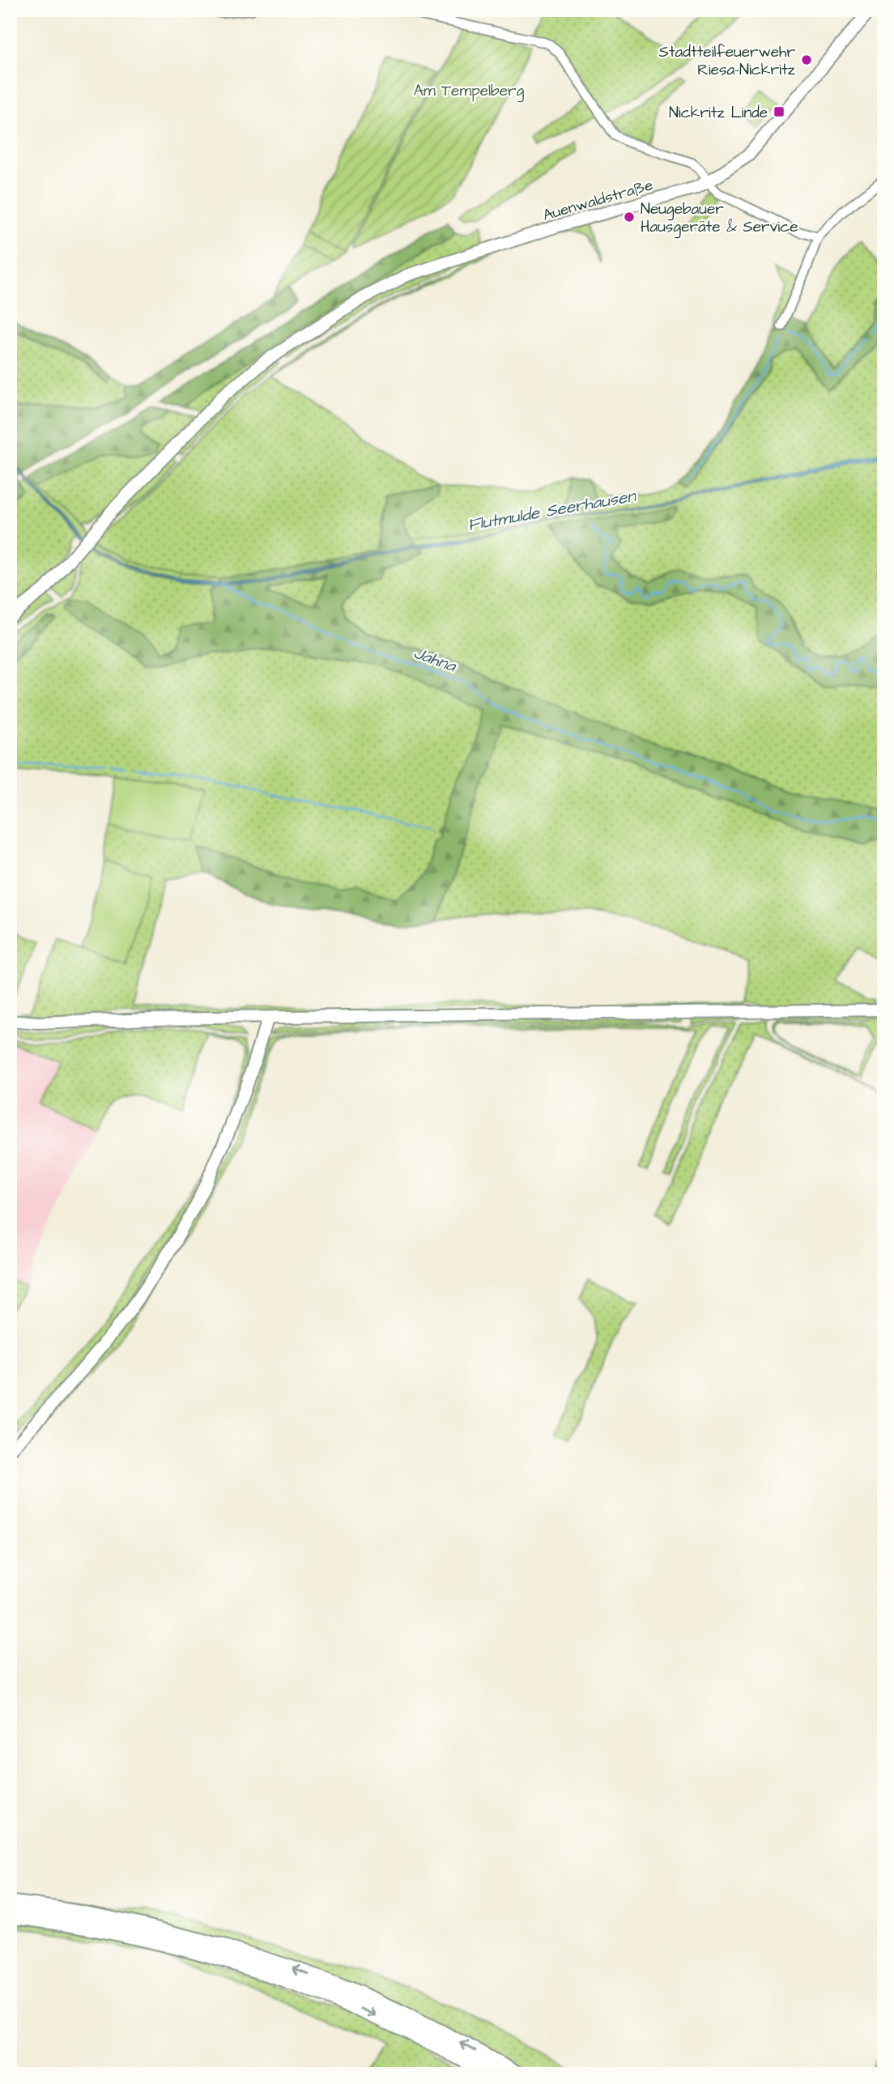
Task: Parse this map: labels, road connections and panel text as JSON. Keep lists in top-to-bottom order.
{
  "streets": {
    "street": ["Auenwaldstraße"]
  },
  "water": ["Flutmulde Seerhausen", "Jahna"],
  "parks": ["Am Tempelberg"],
  "places": {
    "other": ["Stadtteilfeuerwehr Riesa-Nickritz", "Neugebauer Hausgeräte & Service"],
    "transit": ["Nickritz Linde"]
  }
}
